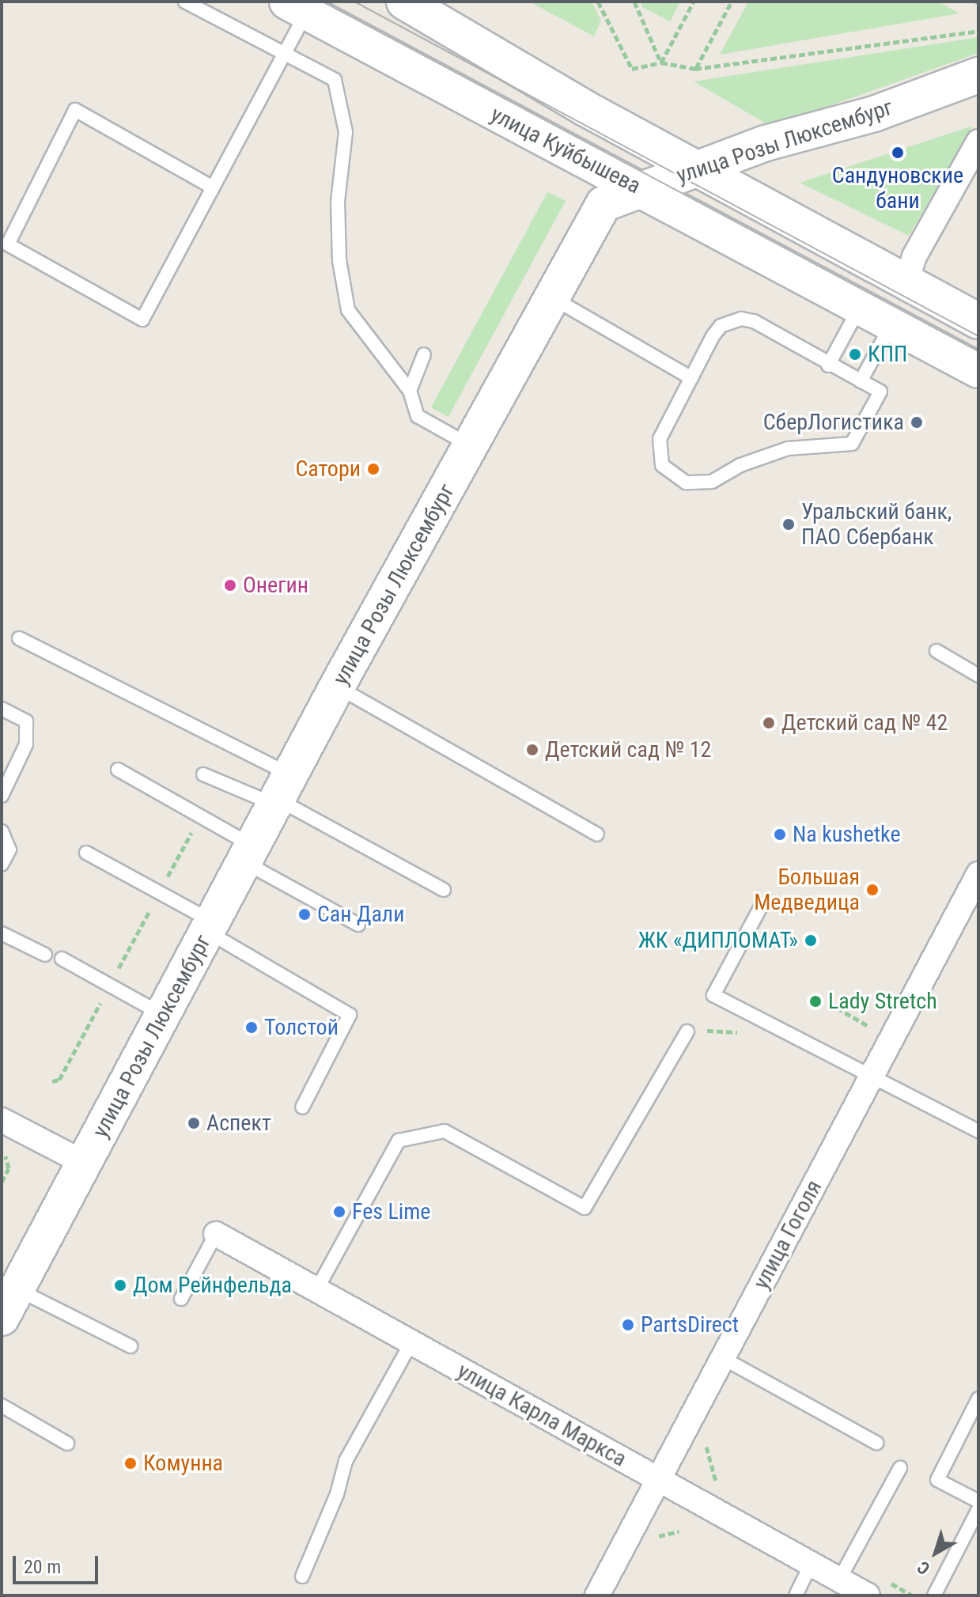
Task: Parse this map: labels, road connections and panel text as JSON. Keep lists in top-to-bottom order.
{
  "streets": {
    "main road": ["улица Розы Люксембург", "улица Куйбышева"],
    "street": ["улица Гоголя", "улица Карла Маркса"]
  },
  "crossings": [
    ["улица Розы Люксембург", "улица Куйбышева"],
    ["улица Гоголя", "улица Карла Маркса"]
  ],
  "places": [
    "Сандуновские бани",
    "КПП",
    "СберЛогистика",
    "Сатори",
    "Уральский банк, ПАО Сбербанк",
    "Онегин",
    "Детский сад № 42",
    "Детский сад № 12",
    "Na kushetke",
    "Большая Медведица",
    "Сан Дали",
    "ЖК «ДИПЛОМАТ»",
    "Lady Stretch",
    "Толстой",
    "Аспект",
    "Fes Lime",
    "Дом Рейнфельда",
    "PartsDirect",
    "Комунна"
  ],
  "scale_bar": "20 m",
  "north": "bottom left"
}
